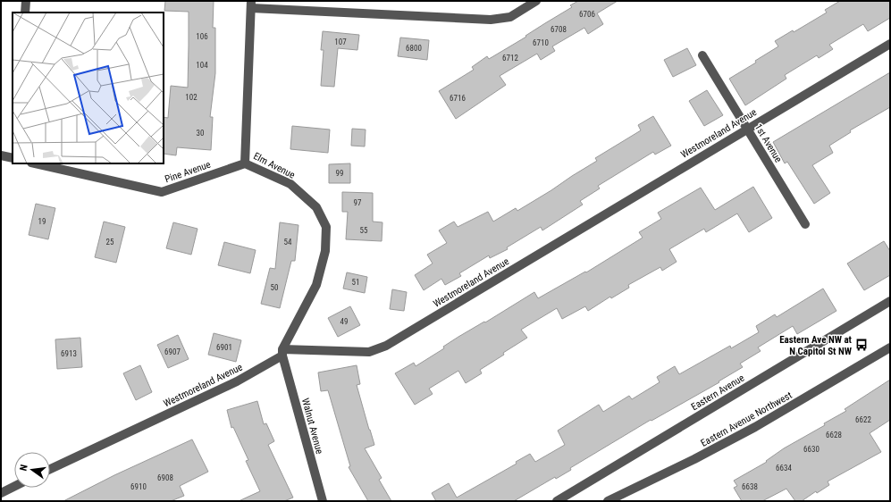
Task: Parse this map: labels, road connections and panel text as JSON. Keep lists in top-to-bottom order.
{
  "streets": {
    "street": [
      "Westmoreland Avenue",
      "1st Avenue",
      "Elm Avenue",
      "Pine Avenue",
      "Eastern Avenue",
      "Eastern Avenue Northwest",
      "Walnut Avenue"
    ]
  },
  "crossings": [
    ["Westmoreland Avenue", "1st Avenue"],
    ["Westmoreland Avenue", "Elm Avenue"],
    ["Westmoreland Avenue", "Walnut Avenue"],
    ["Elm Avenue", "Pine Avenue"],
    ["Elm Avenue", "Walnut Avenue"]
  ],
  "places": {
    "bus stop": ["Eastern Ave NW at N Capitol St NW"]
  },
  "house_numbers": [
    "6706",
    "6708",
    "106",
    "107",
    "6710",
    "6800",
    "6712",
    "104",
    "102",
    "6716",
    "30",
    "99",
    "97",
    "19",
    "55",
    "25",
    "54",
    "51",
    "50",
    "49",
    "6901",
    "6907",
    "6913",
    "6622",
    "6628",
    "6630",
    "6634",
    "6908",
    "6910",
    "6638"
  ],
  "north": "left"
}
